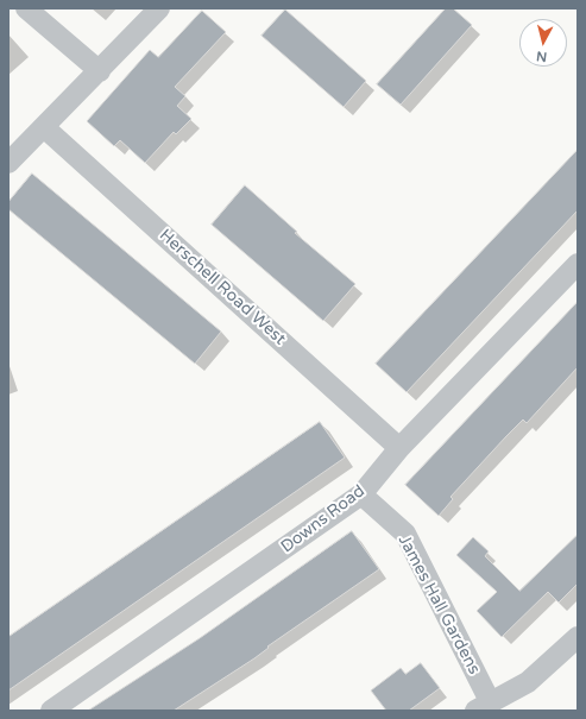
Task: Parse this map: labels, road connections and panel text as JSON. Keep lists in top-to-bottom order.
{
  "streets": {
    "street": ["Herschell Road West", "Downs Road", "James Hall Gardens"]
  },
  "crossings": [
    ["Herschell Road West", "Downs Road"],
    ["Downs Road", "James Hall Gardens"]
  ],
  "north": "bottom"
}
